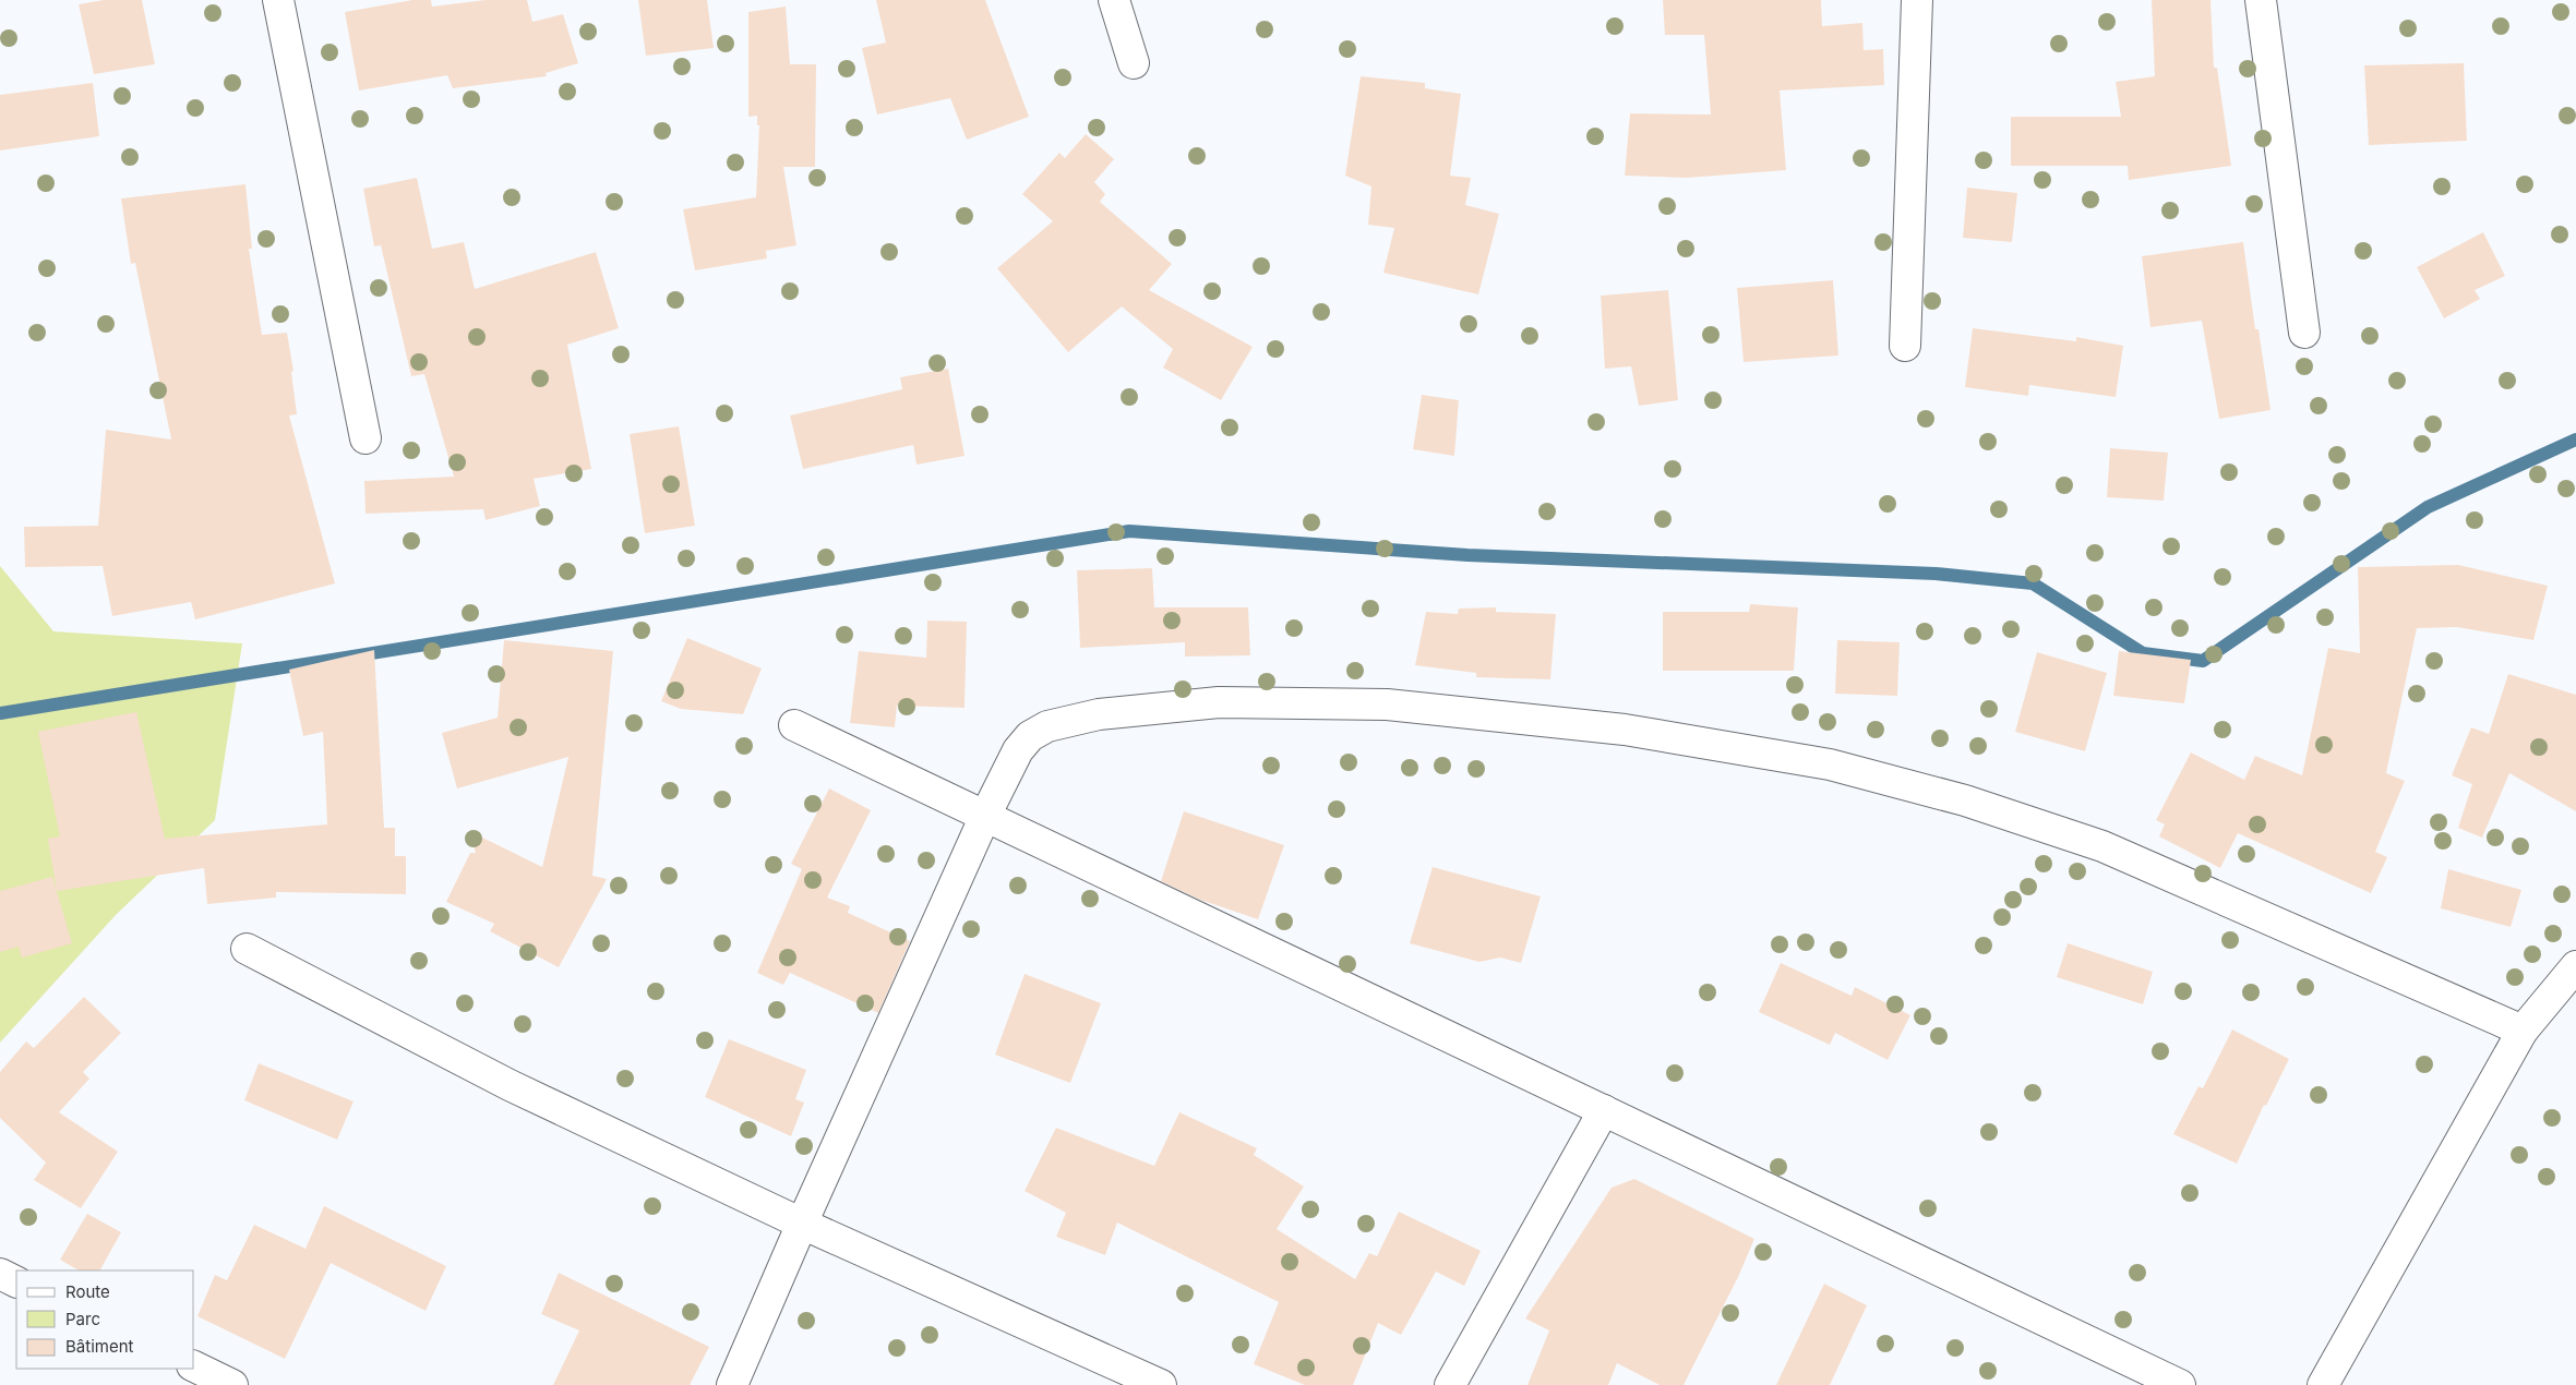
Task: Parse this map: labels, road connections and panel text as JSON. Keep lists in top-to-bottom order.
{
  "legend": ["Route", "Parc", "Bâtiment"]
}
